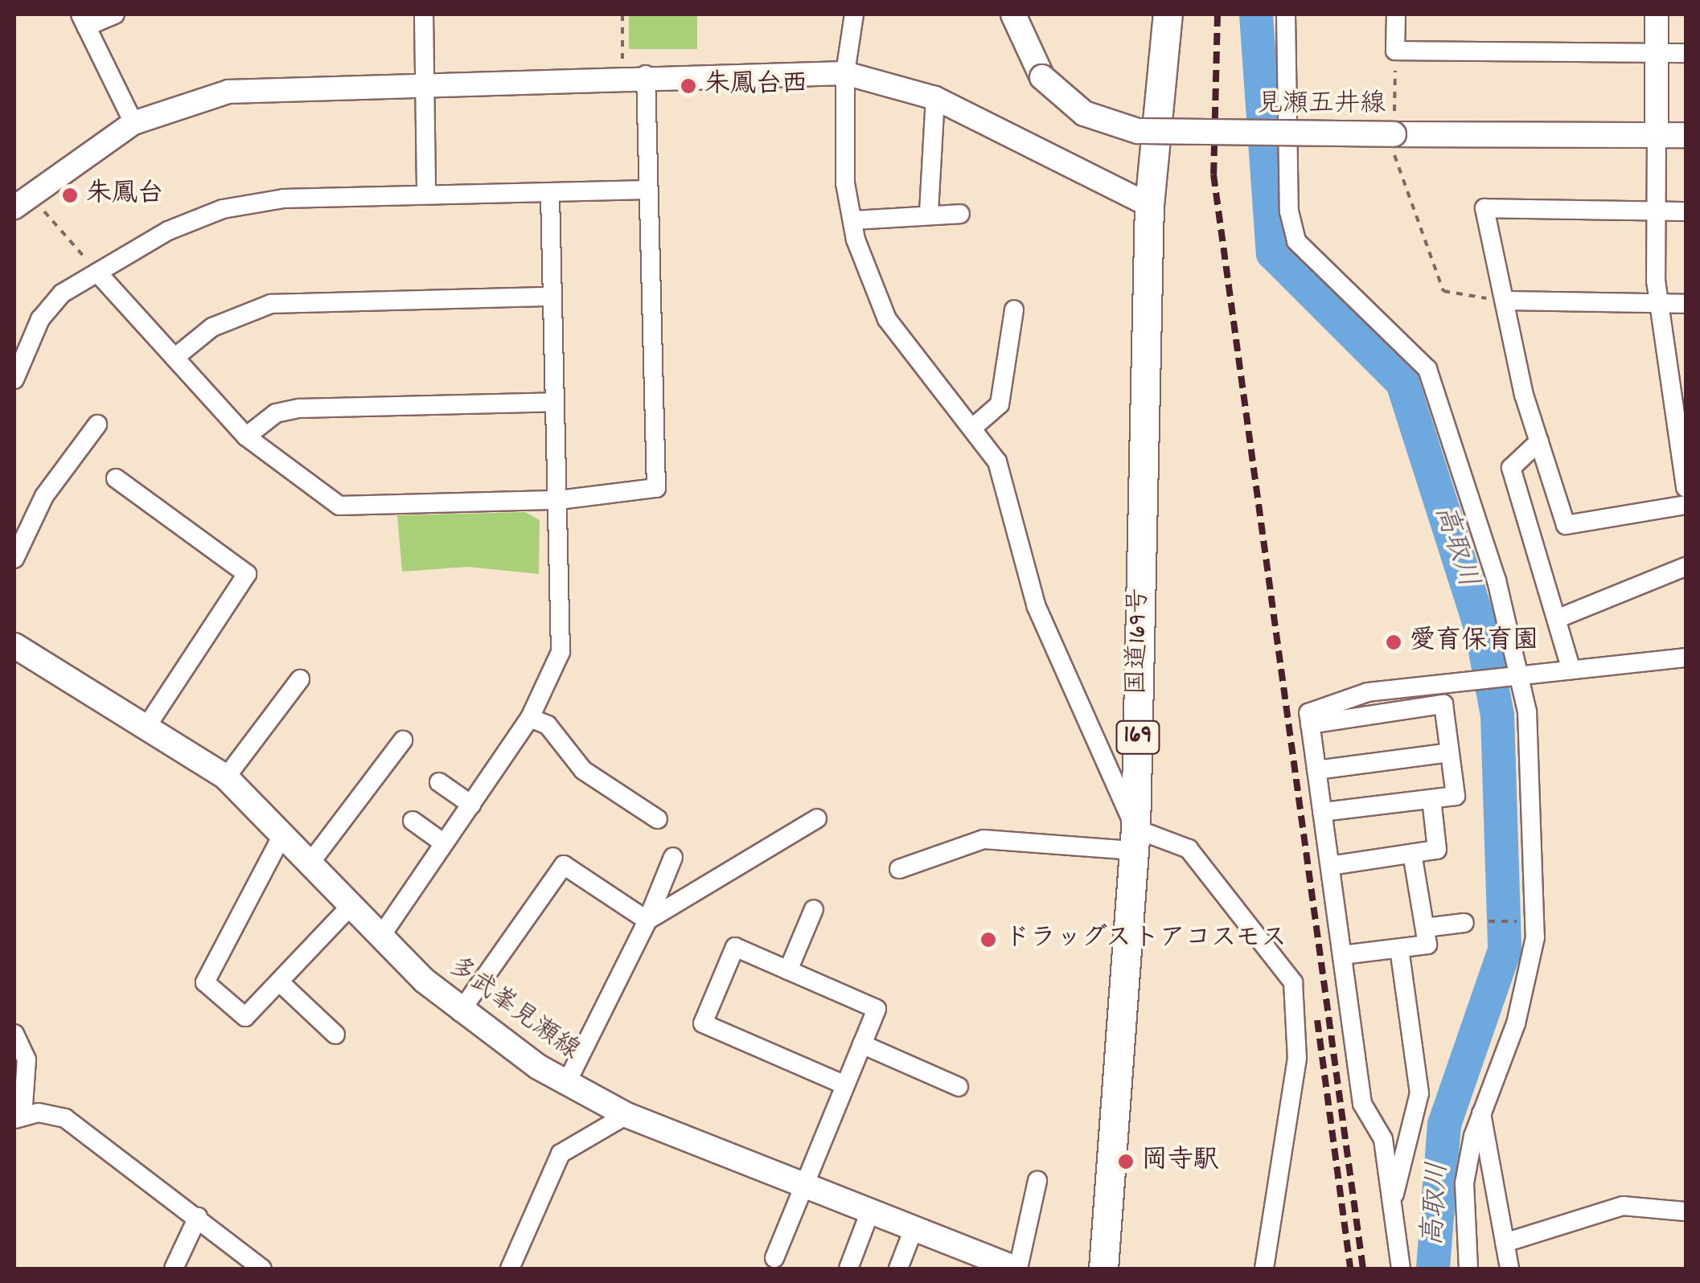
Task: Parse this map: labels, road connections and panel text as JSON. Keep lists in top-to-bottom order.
{
  "streets": {
    "highway": ["国道169号", "169"],
    "main road": ["見瀬五井線", "多武峯見瀬線"]
  },
  "water": ["高取川"],
  "places": [
    "朱鳳台西",
    "朱鳳台",
    "愛育保育園",
    "ドラッグストアコスモス",
    "岡寺駅"
  ]
}
